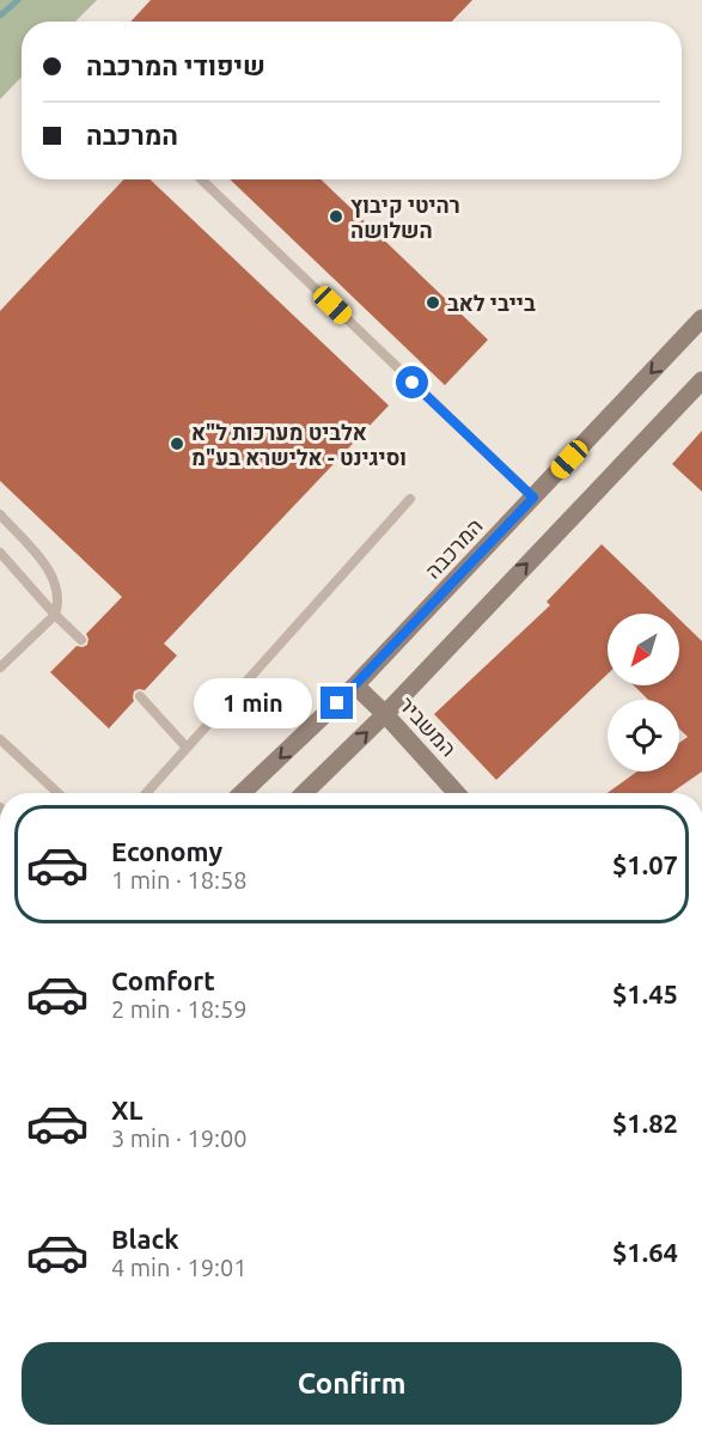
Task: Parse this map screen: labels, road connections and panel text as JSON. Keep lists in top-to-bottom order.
{
  "streets": {
    "street": ["המרכבה", "המשביר"]
  },
  "crossings": [
    ["המרכבה", "המשביר"]
  ],
  "places": ["רהיטי קיבוץ השלושה", "בייבי לאב", "אלביט מערכות ל\"א וסיגינט - אלישרא בע\"מ"],
  "north": "bottom left",
  "page": {
    "banner": ["שיפודי המרכבה", "המרכבה"],
    "bubble": "1 min",
    "list": [
      {
        "name": "Economy",
        "note": "1 min · 18:58",
        "value": "$1.07"
      },
      {
        "name": "Comfort",
        "note": "2 min · 18:59",
        "value": "$1.45"
      },
      {
        "name": "XL",
        "note": "3 min · 19:00",
        "value": "$1.82"
      },
      {
        "name": "Black",
        "note": "4 min · 19:01",
        "value": "$1.64"
      }
    ],
    "buttons": "Confirm"
  }
}
